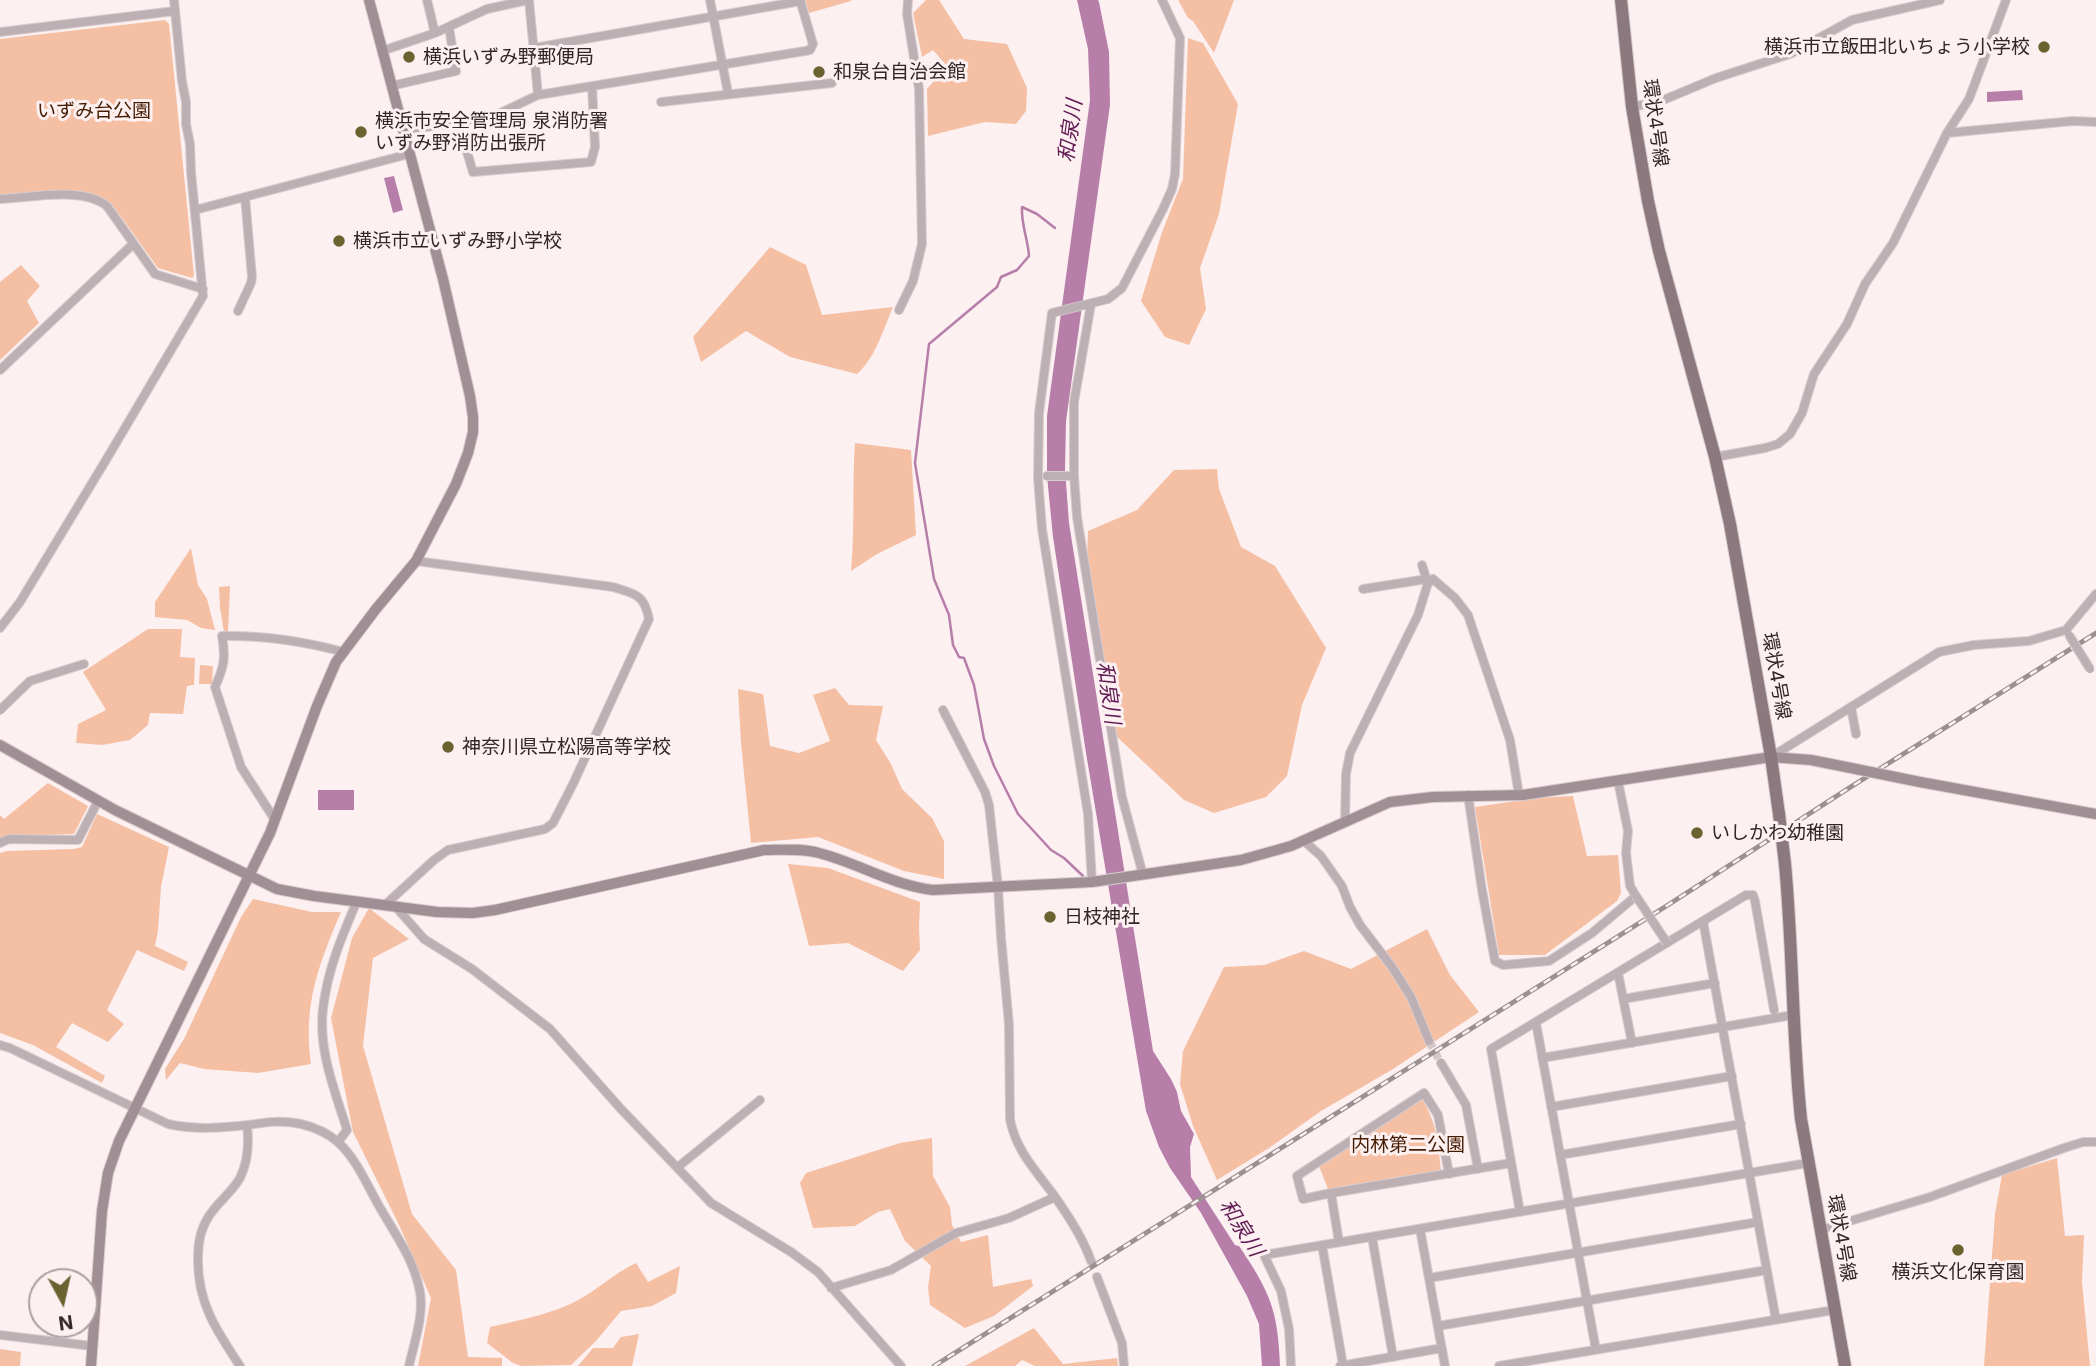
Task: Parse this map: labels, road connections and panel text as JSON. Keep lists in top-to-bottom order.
{
  "streets": {
    "main road": ["環状4号線"]
  },
  "water": ["和泉川"],
  "parks": ["いずみ台公園", "内林第二公園"],
  "places": [
    "横浜市立飯田北いちょう小学校",
    "横浜いずみ野郵便局",
    "和泉台自治会館",
    "横浜市安全管理局 泉消防署 いずみ野消防出張所",
    "横浜市立いずみ野小学校",
    "神奈川県立松陽高等学校",
    "いしかわ幼稚園",
    "日枝神社",
    "横浜文化保育園"
  ],
  "north": "bottom"
}
